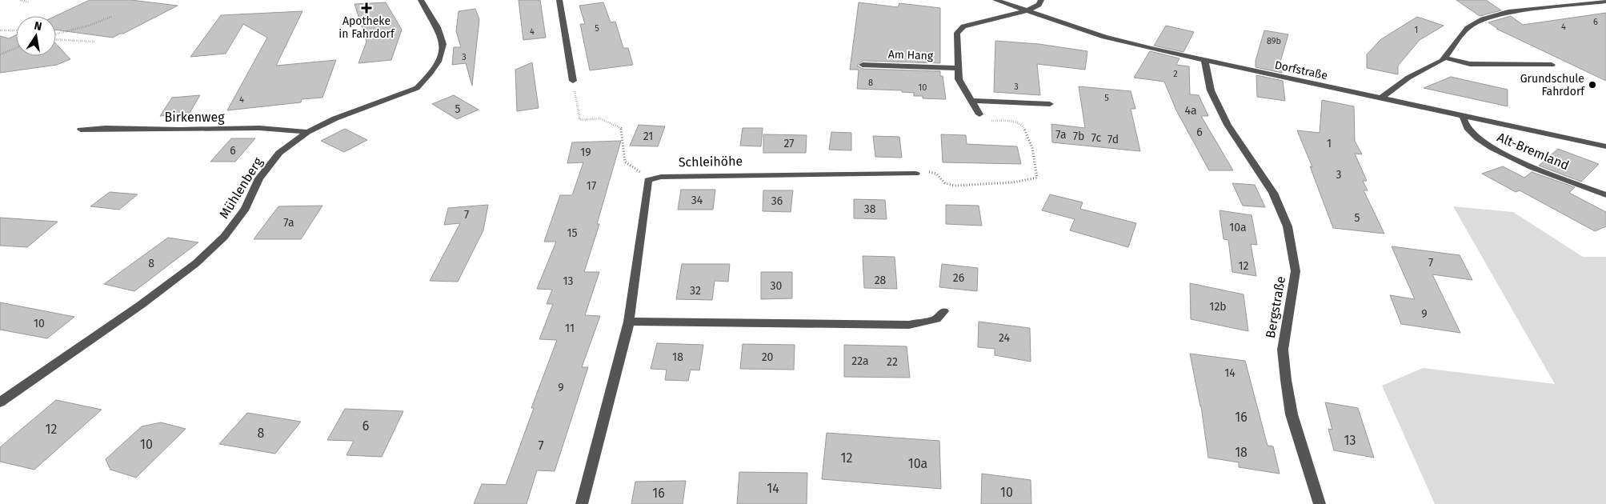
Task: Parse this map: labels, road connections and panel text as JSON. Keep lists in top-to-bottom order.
{
  "streets": {
    "street": [
      "Am Hang",
      "Dorfstraße",
      "Birkenweg",
      "Alt-Bremland",
      "Schleihöhe",
      "Mühlenberg",
      "Bergstraße"
    ]
  },
  "crossings": [
    ["Dorfstraße", "Alt-Bremland"],
    ["Dorfstraße", "Bergstraße"],
    ["Birkenweg", "Mühlenberg"]
  ],
  "places": {
    "health": ["Apotheke in Fahrdorf"],
    "other": ["Grundschule Fahrdorf"]
  },
  "house_numbers": [
    "6",
    "4",
    "5",
    "1",
    "4",
    "89b",
    "3",
    "2",
    "8",
    "3",
    "10",
    "5",
    "4",
    "5",
    "4a",
    "6",
    "7a",
    "21",
    "7b",
    "7c",
    "7d",
    "27",
    "1",
    "6",
    "19",
    "3",
    "17",
    "34",
    "36",
    "38",
    "7",
    "5",
    "7a",
    "10a",
    "15",
    "7",
    "8",
    "12",
    "26",
    "28",
    "13",
    "30",
    "32",
    "12b",
    "9",
    "10",
    "11",
    "24",
    "18",
    "20",
    "22a",
    "22",
    "14",
    "9",
    "16",
    "6",
    "12",
    "8",
    "13",
    "10",
    "7",
    "18",
    "12",
    "10a",
    "14",
    "10",
    "16"
  ],
  "north": "top"
}
